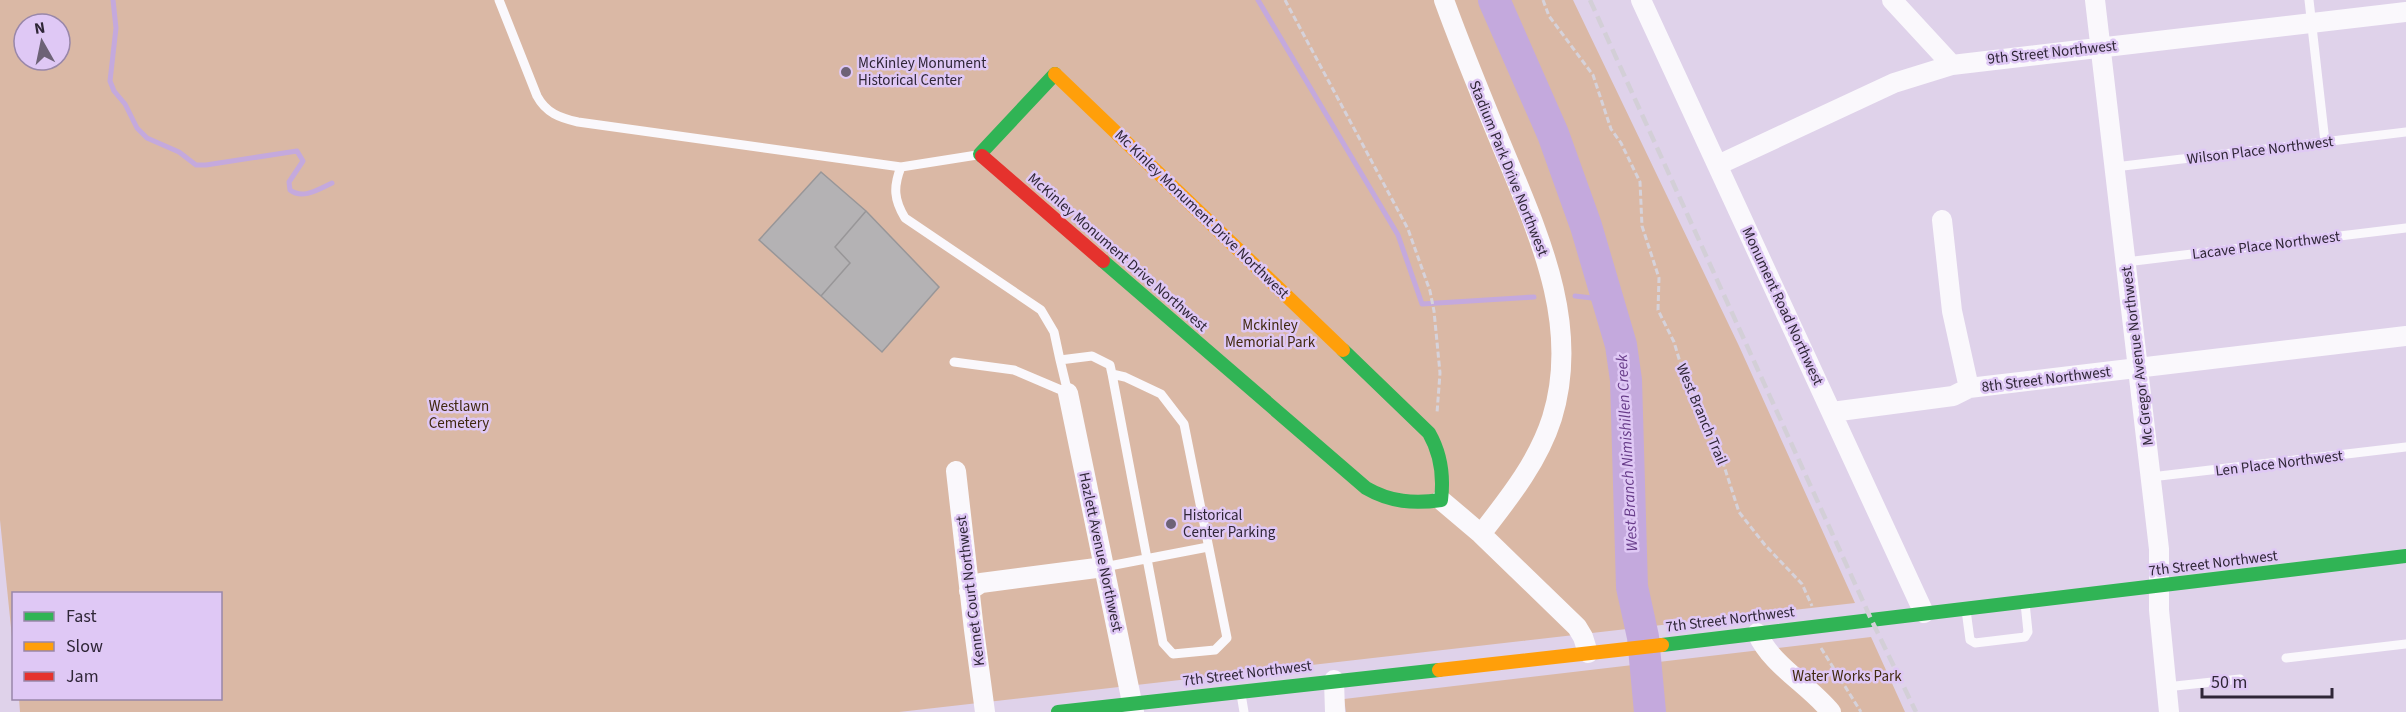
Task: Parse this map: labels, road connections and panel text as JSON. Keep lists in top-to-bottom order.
{
  "streets": {
    "street": [
      "9th Street Northwest",
      "Stadium Park Drive Northwest",
      "Mc Kinley Monument Drive Northwest",
      "McKinley Monument Drive Northwest",
      "Monument Road Northwest",
      "Mc Gregor Avenue Northwest",
      "8th Street Northwest",
      "Hazlett Avenue Northwest",
      "7th Street Northwest",
      "Kennet Court Northwest"
    ],
    "lane": ["Wilson Place Northwest", "Lacave Place Northwest", "Len Place Northwest"],
    "path": ["West Branch Trail"]
  },
  "crossings": [
    ["9th Street Northwest", "Monument Road Northwest"],
    ["9th Street Northwest", "Mc Gregor Avenue Northwest"],
    ["Wilson Place Northwest", "Mc Gregor Avenue Northwest"],
    ["Mc Kinley Monument Drive Northwest", "McKinley Monument Drive Northwest"],
    ["Lacave Place Northwest", "Mc Gregor Avenue Northwest"],
    ["Monument Road Northwest", "8th Street Northwest"],
    ["Monument Road Northwest", "7th Street Northwest"],
    ["Mc Gregor Avenue Northwest", "8th Street Northwest"],
    ["Mc Gregor Avenue Northwest", "Len Place Northwest"],
    ["Mc Gregor Avenue Northwest", "7th Street Northwest"],
    ["West Branch Trail", "7th Street Northwest"],
    ["Hazlett Avenue Northwest", "7th Street Northwest"]
  ],
  "water": ["West Branch Nimishillen Creek"],
  "parks": ["Mckinley Memorial Park", "Westlawn Cemetery", "Water Works Park"],
  "places": ["McKinley Monument Historical Center", "Historical Center Parking"],
  "legend": ["Fast", "Slow", "Jam"],
  "scale_bar": "50 m",
  "north": "top"
}
